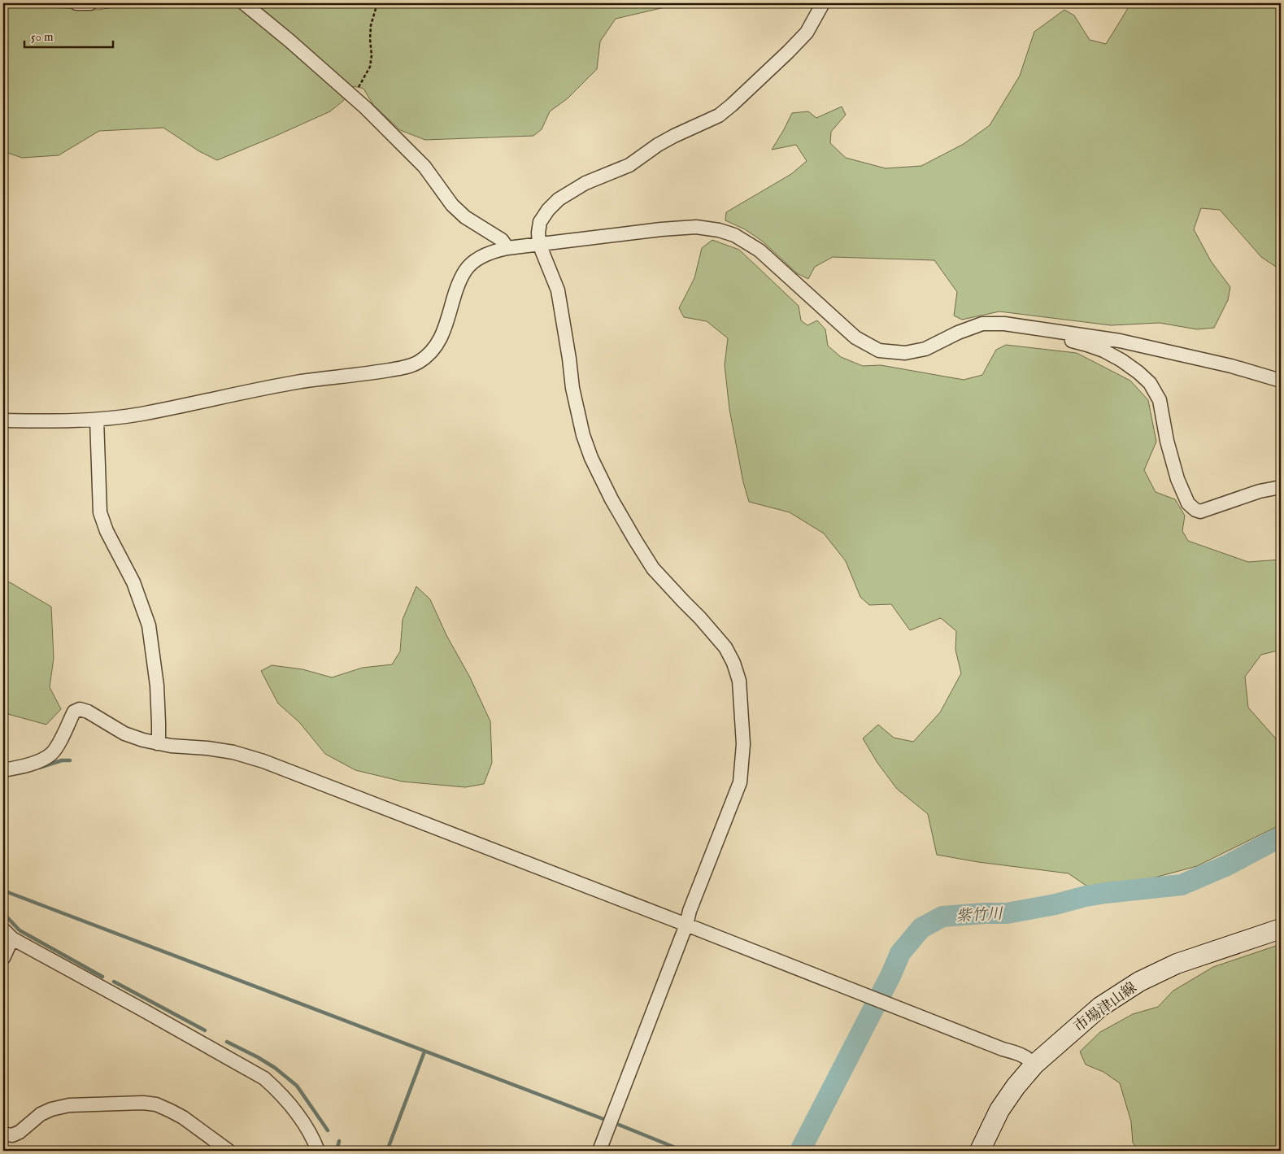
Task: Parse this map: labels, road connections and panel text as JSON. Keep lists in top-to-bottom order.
{
  "streets": {
    "main road": ["市場津山線"]
  },
  "water": ["紫竹川"],
  "scale_bar": "50 m"
}
